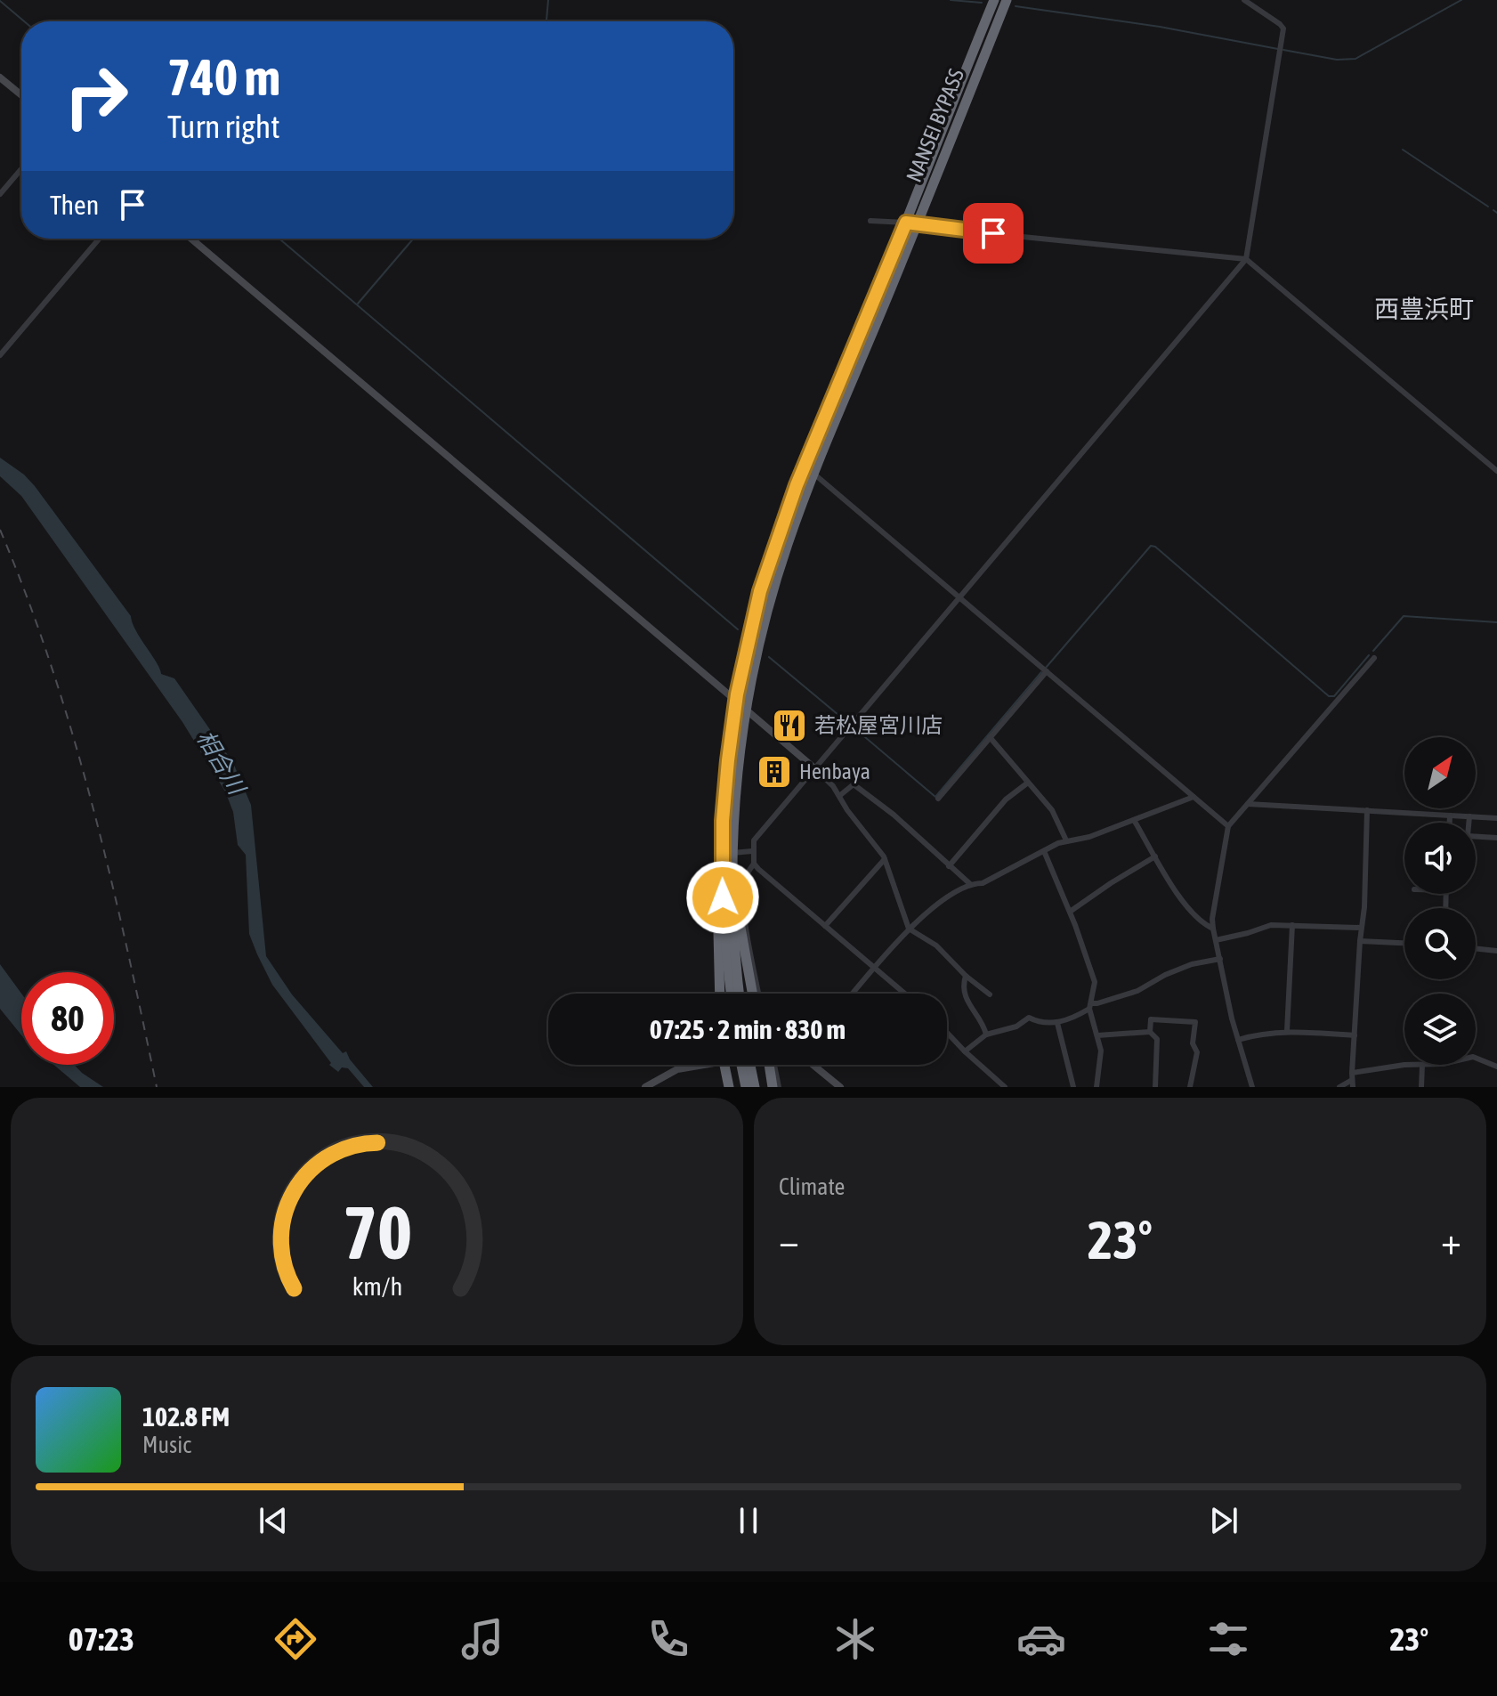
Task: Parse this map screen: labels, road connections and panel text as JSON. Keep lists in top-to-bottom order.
{
  "streets": {
    "highway": ["NANSEI BYPASS"]
  },
  "districts": ["西豊浜町"],
  "water": ["相合川"],
  "places": {
    "restaurant": ["若松屋宮川店"],
    "building": ["Henbaya"]
  },
  "north": "top right",
  "page": {
    "turn": ["740 m", "Turn right"],
    "then": "Then",
    "limit": "80",
    "trip": "07:25 · 2 min · 830 m",
    "tile": "Climate",
    "heat": ["−", "23°", "+"],
    "song": ["102.8 FM", "Music"],
    "tabs": ["07:23", "23°"],
    "gauge": ["70", "km/h"]
  }
}
